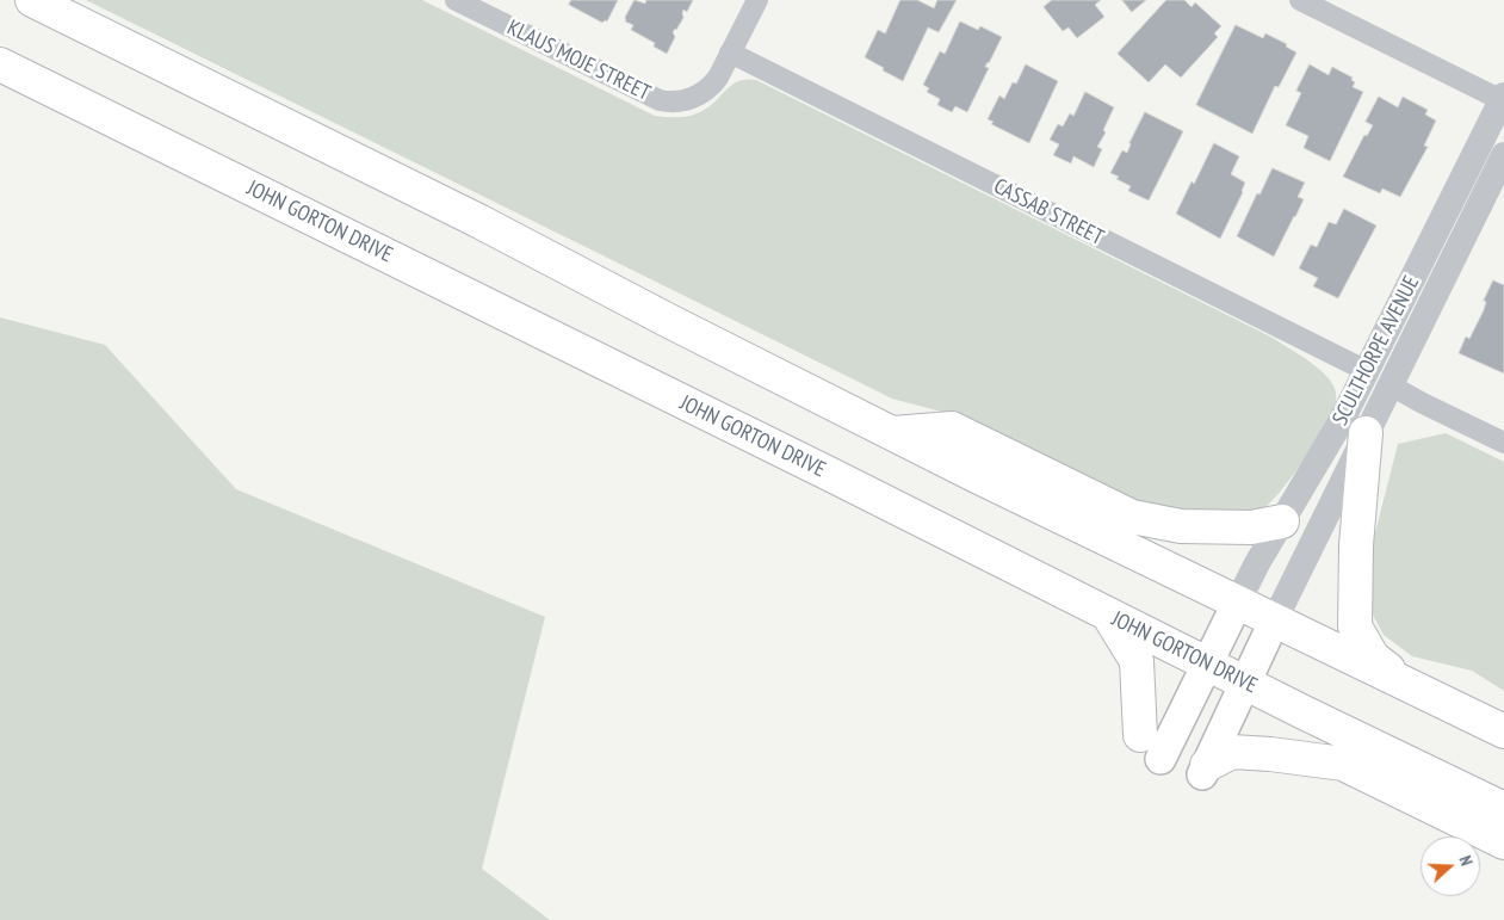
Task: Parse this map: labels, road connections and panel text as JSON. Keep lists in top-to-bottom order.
{
  "streets": {
    "main road": ["JOHN GORTON DRIVE"],
    "street": ["KLAUS MOJE STREET", "CASSAB STREET", "SCULTHORPE AVENUE"]
  },
  "crossings": [
    ["KLAUS MOJE STREET", "CASSAB STREET"],
    ["CASSAB STREET", "SCULTHORPE AVENUE"]
  ],
  "north": "right"
}
